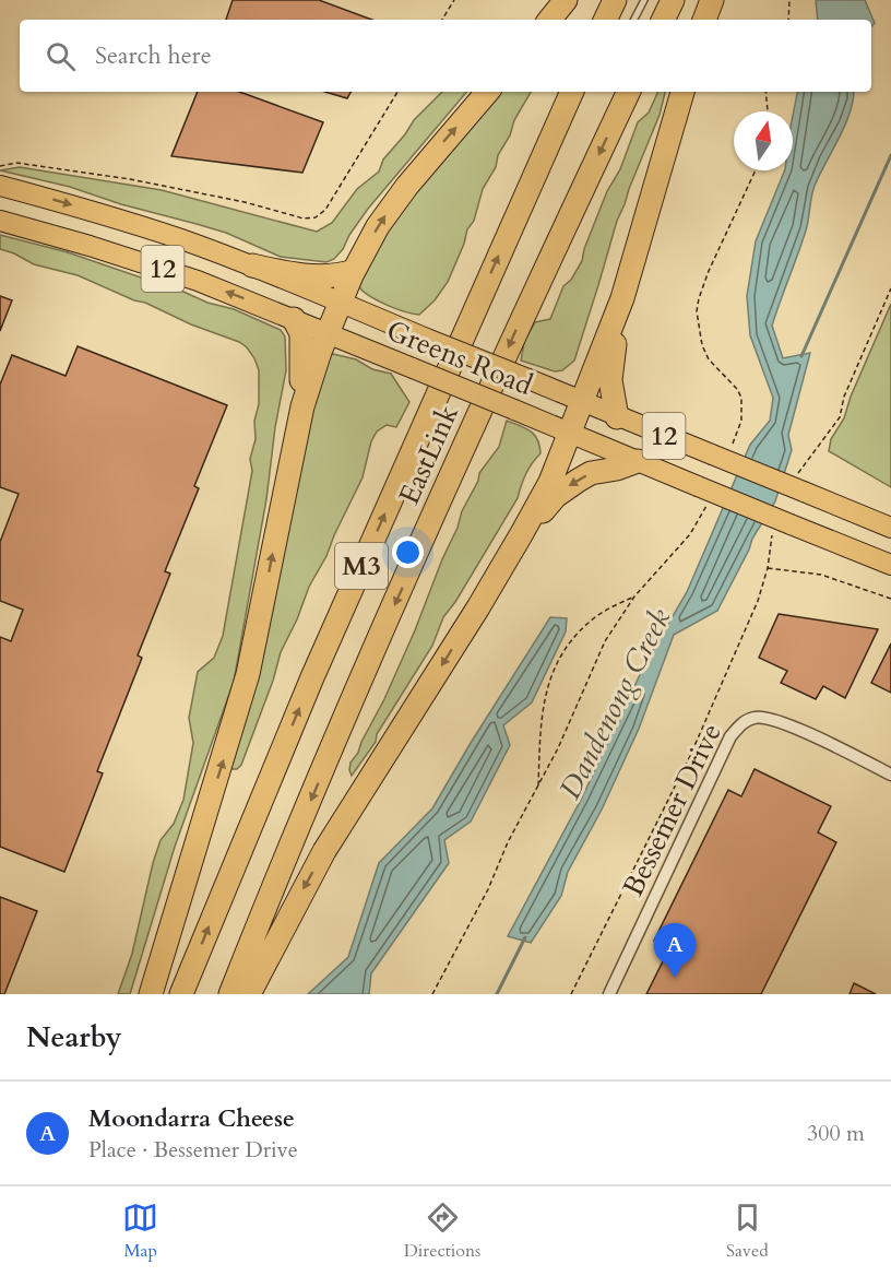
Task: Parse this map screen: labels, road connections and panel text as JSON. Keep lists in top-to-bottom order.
{
  "streets": {
    "highway": ["EastLink", "M3"],
    "main road": ["12", "Greens Road"],
    "street": ["Bessemer Drive"]
  },
  "water": ["Dandenong Creek"],
  "north": "top",
  "page": {
    "search": "Search here",
    "pins": "A",
    "heading": "Nearby",
    "list": [
      {
        "mark": "A",
        "name": "Moondarra Cheese",
        "note": "Place · Bessemer Drive",
        "value": "300 m"
      }
    ],
    "nav": ["Map", "Directions", "Saved"]
  }
}
